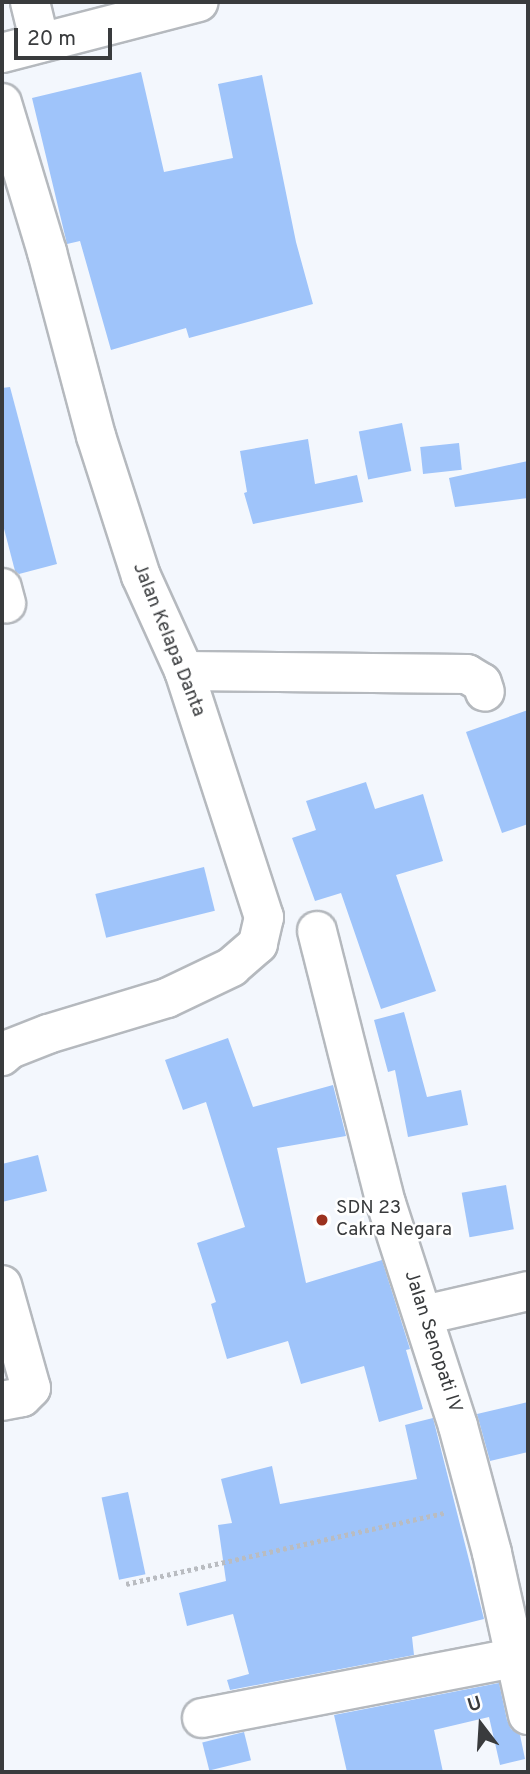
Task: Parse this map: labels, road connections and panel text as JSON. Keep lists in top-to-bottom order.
{
  "streets": {
    "street": ["Jalan Kelapa Danta", "Jalan Senopati IV"]
  },
  "places": ["SDN 23 Cakra Negara"],
  "scale_bar": "20 m",
  "north": "top"
}
